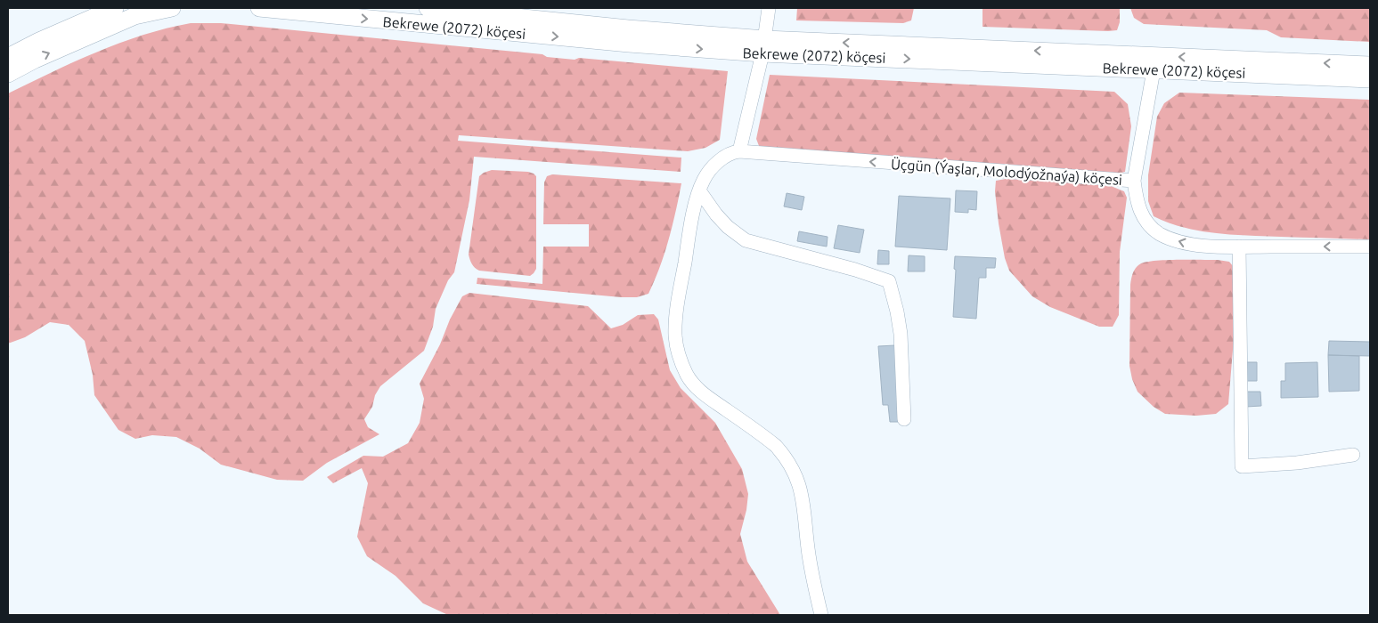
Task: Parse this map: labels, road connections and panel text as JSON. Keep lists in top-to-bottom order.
{
  "streets": {
    "main road": ["Bekrewe (2072) köçesi"],
    "street": ["Üçgün (Ýaşlar, Molodýožnaýa) köçesi"]
  },
  "one_way": ["Üçgün (Ýaşlar, Molodýožnaýa) köçesi"]
}
